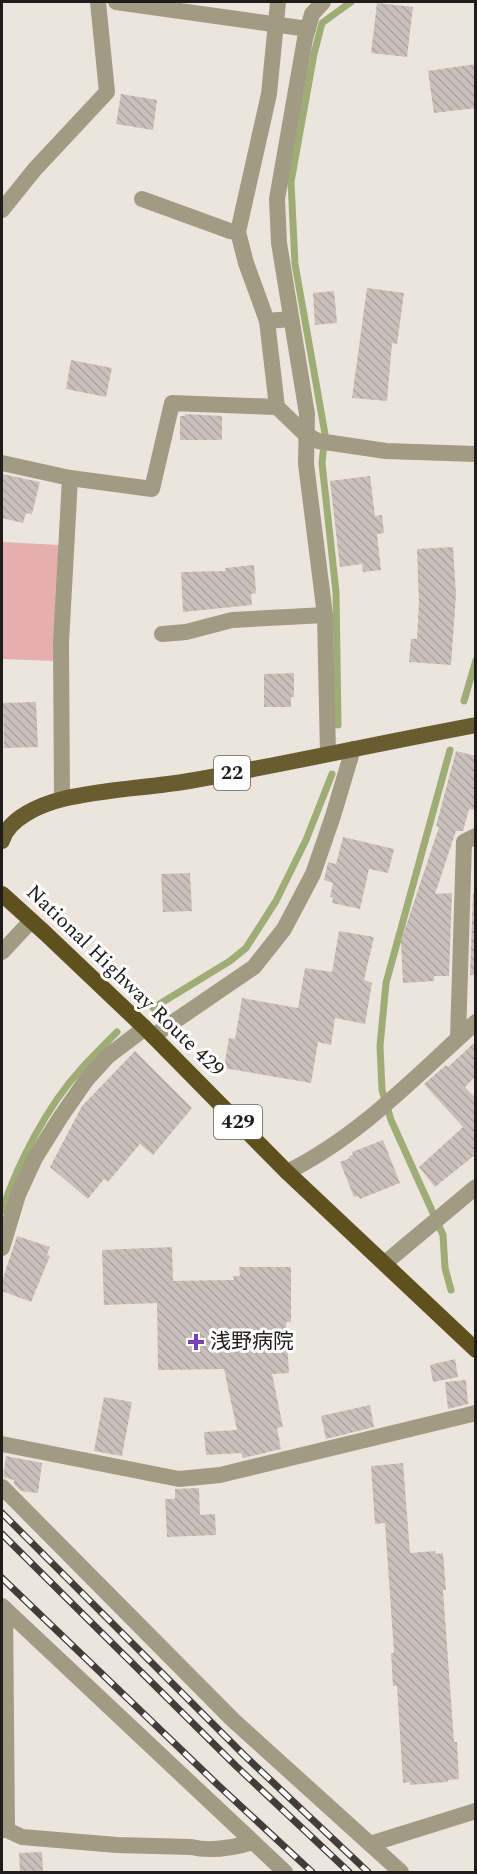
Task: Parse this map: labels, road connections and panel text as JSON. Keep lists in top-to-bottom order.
{
  "streets": {
    "highway": ["National Highway Route 429", "429"],
    "main road": ["22"]
  },
  "places": {
    "health": ["浅野病院"]
  }
}
